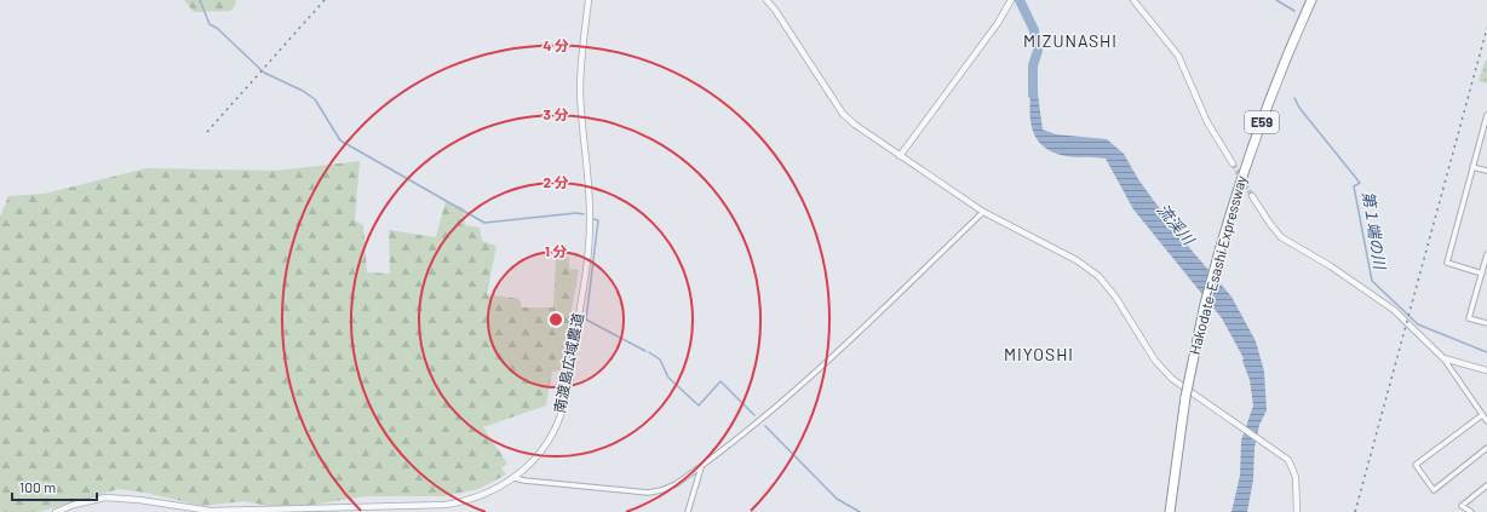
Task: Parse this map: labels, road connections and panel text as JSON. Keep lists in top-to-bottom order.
{
  "streets": {
    "highway": ["E59", "Hakodate-Esashi Expressway"],
    "street": ["南渡島広域農道"]
  },
  "districts": ["MIZUNASHI", "MIYOSHI"],
  "water": ["流渓川", "第１端の川"],
  "scale_bar": "100 m",
  "rings": [
    "4 分",
    "3 分",
    "2 分",
    "1 分"
  ]
}
